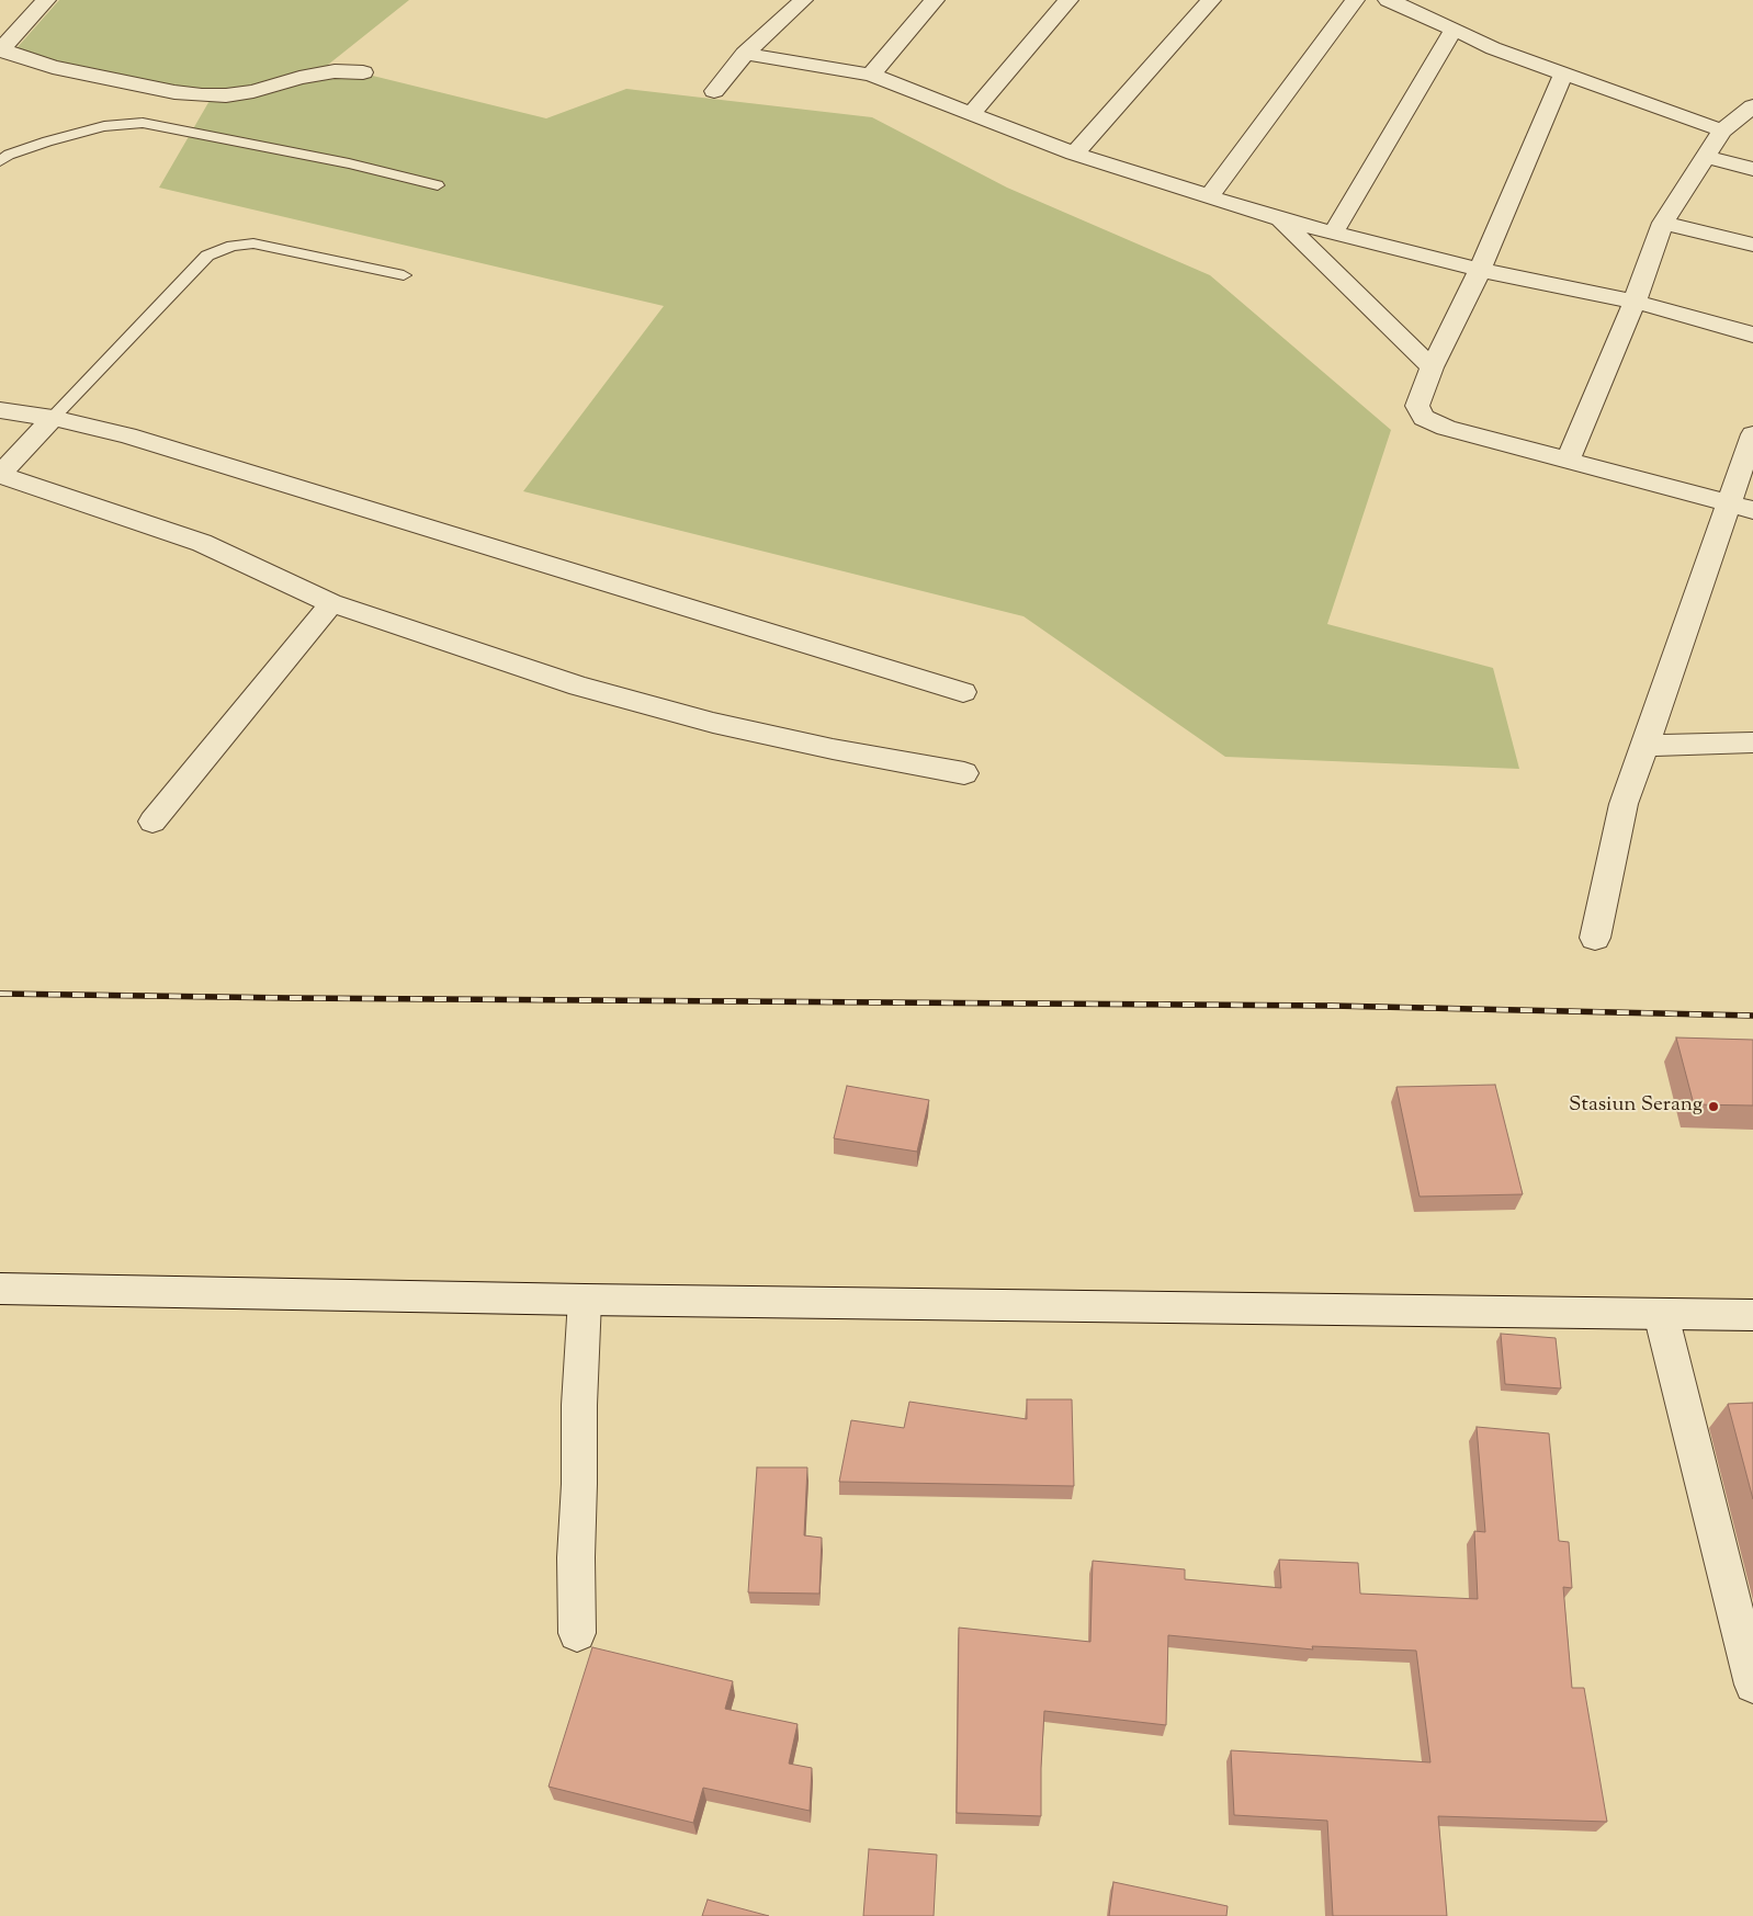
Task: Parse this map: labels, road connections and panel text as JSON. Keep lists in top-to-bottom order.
{
  "places": ["Stasiun Serang"]
}
